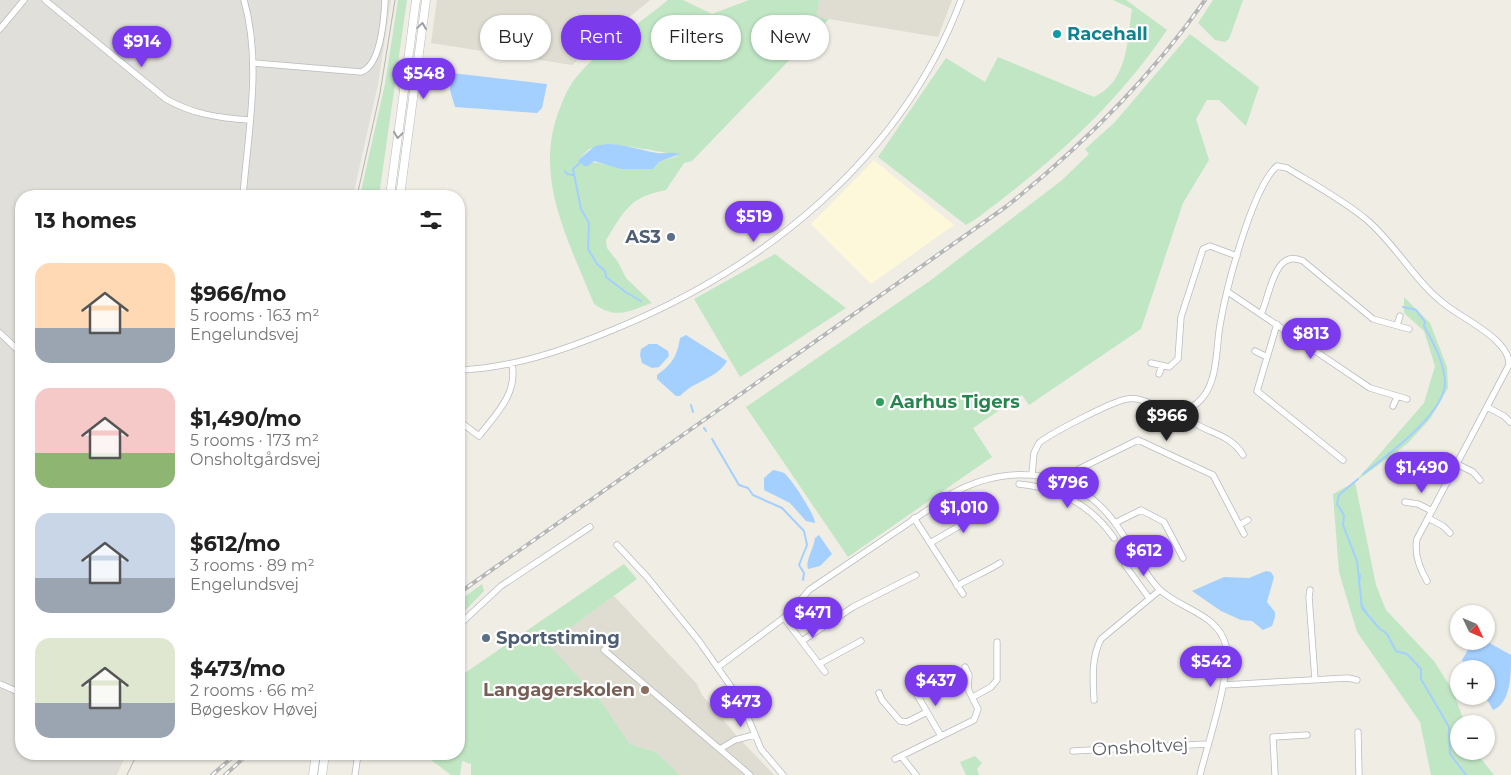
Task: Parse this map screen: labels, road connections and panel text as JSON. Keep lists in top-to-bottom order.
{
  "streets": {
    "street": ["Onsholtvej"]
  },
  "places": [
    "Racehall",
    "AS3",
    "Aarhus Tigers",
    "Sportstiming",
    "Langagerskolen"
  ],
  "north": "bottom right",
  "page": {
    "chip": [
      "Buy",
      "Rent",
      "Filters",
      "New"
    ],
    "price": [
      "$914",
      "$548",
      "$519",
      "$813",
      "$966",
      "$1,490",
      "$796",
      "$1,010",
      "$612",
      "$471",
      "$542",
      "$437",
      "$473"
    ],
    "heading": "13 homes",
    "list": [
      {
        "name": "$966/mo",
        "note": "5 rooms · 163 m² · Engelundsvej"
      },
      {
        "name": "$1,490/mo",
        "note": "5 rooms · 173 m² · Onsholtgårdsvej"
      },
      {
        "name": "$612/mo",
        "note": "3 rooms · 89 m² · Engelundsvej"
      },
      {
        "name": "$473/mo",
        "note": "2 rooms · 66 m² · Bøgeskov Høvej"
      }
    ],
    "map_buttons": ["+", "−"]
  }
}
